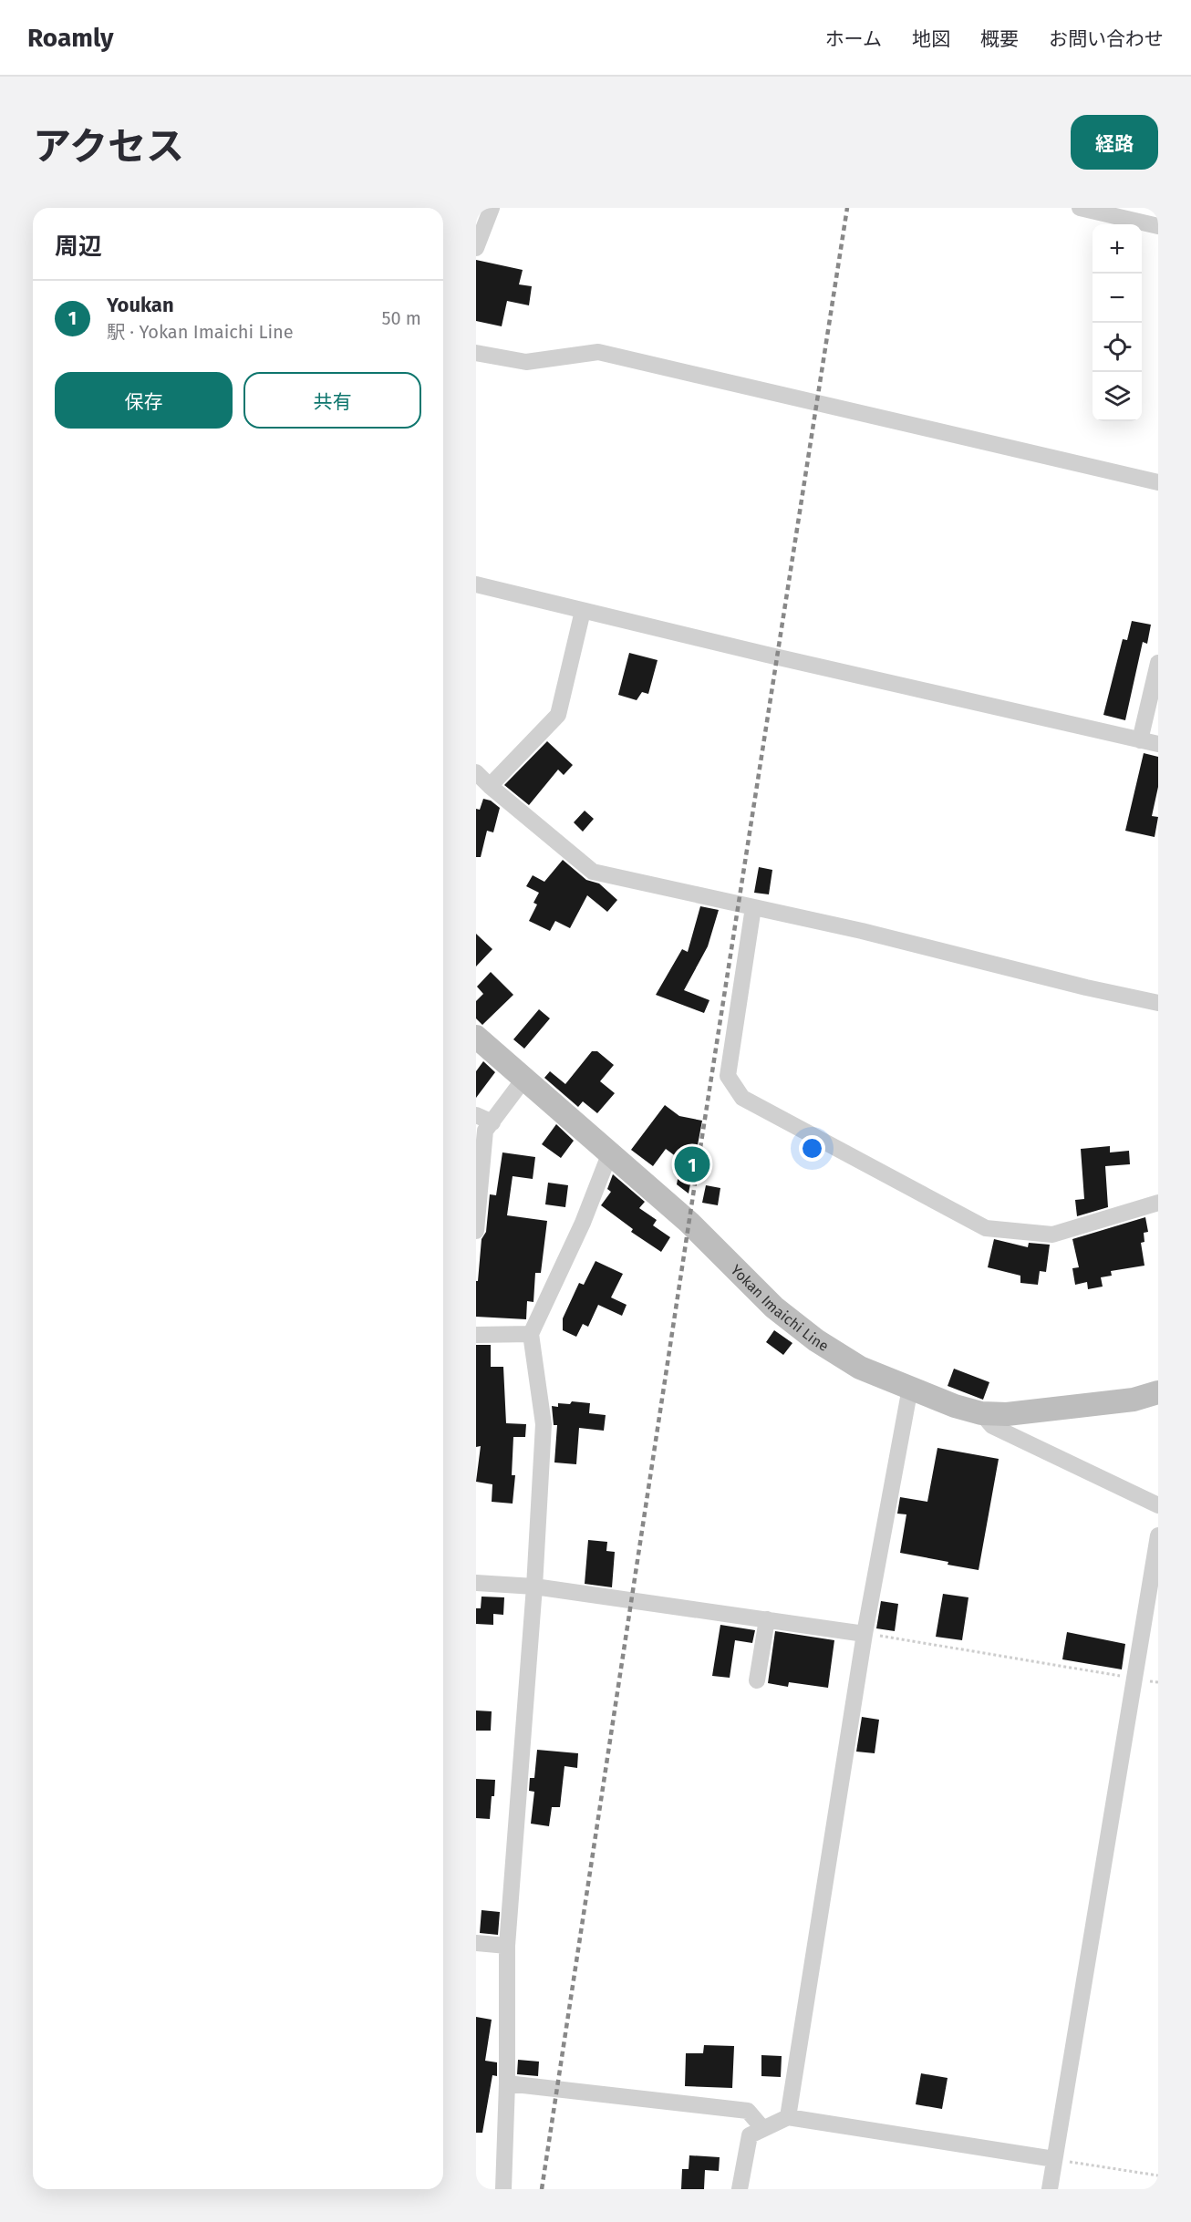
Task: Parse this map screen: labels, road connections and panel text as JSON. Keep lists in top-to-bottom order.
{
  "streets": {
    "main road": ["Yokan Imaichi Line"]
  },
  "page": {
    "header": "Roamly",
    "nav": [
      "ホーム",
      "地図",
      "概要",
      "お問い合わせ"
    ],
    "title": "アクセス",
    "buttons": [
      "経路",
      ["保存", "共有"]
    ],
    "heading": "周辺",
    "map_buttons": ["+", "−"],
    "list": [
      {
        "mark": "1",
        "name": "Youkan",
        "note": "駅 · Yokan Imaichi Line",
        "value": "50 m"
      }
    ],
    "pins": "1"
  }
}
